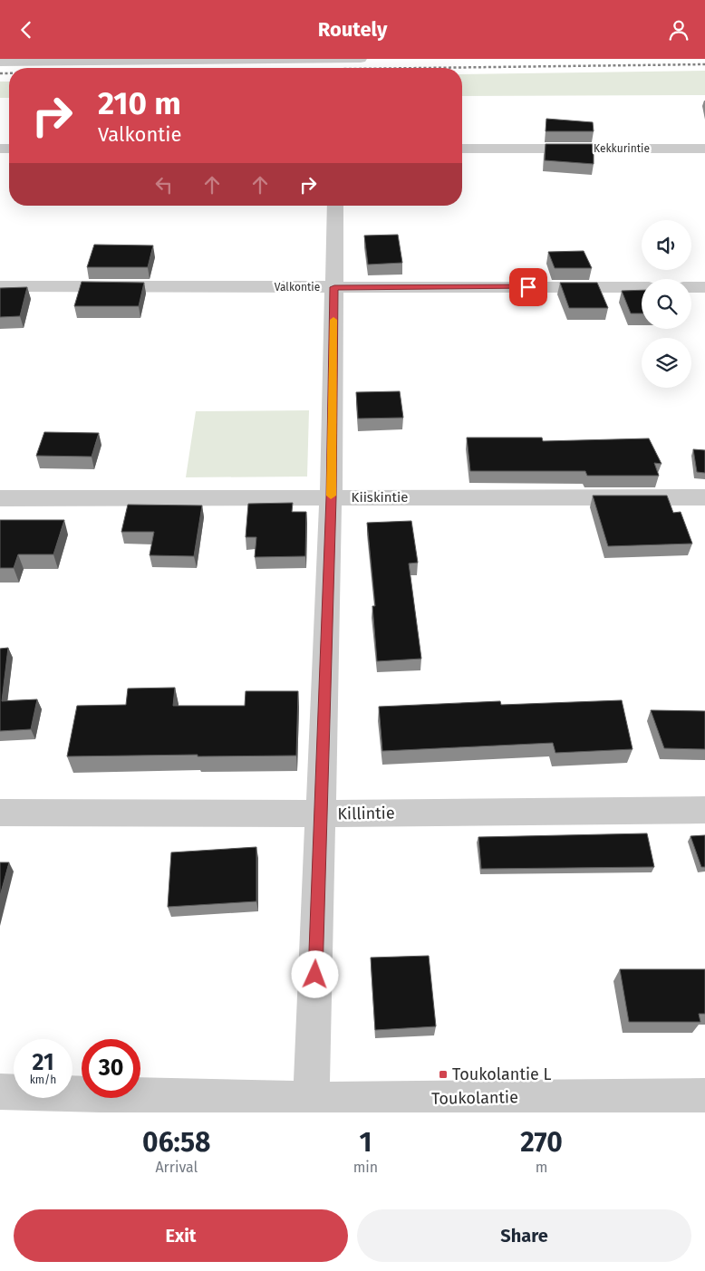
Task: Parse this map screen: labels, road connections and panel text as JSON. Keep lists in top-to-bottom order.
{
  "streets": {
    "street": [
      "Kekkurintie",
      "Valkontie",
      "Kiiskintie",
      "Killintie",
      "Toukolantie"
    ]
  },
  "places": {
    "transit": ["Toukolantie L"]
  },
  "page": {
    "header": "Routely",
    "turn": ["210 m", "Valkontie"],
    "speed": "21 km/h",
    "limit": "30",
    "eta": [
      "06:58",
      "Arrival",
      "1",
      "min",
      "270",
      "m"
    ],
    "buttons": ["Exit", "Share"]
  }
}
